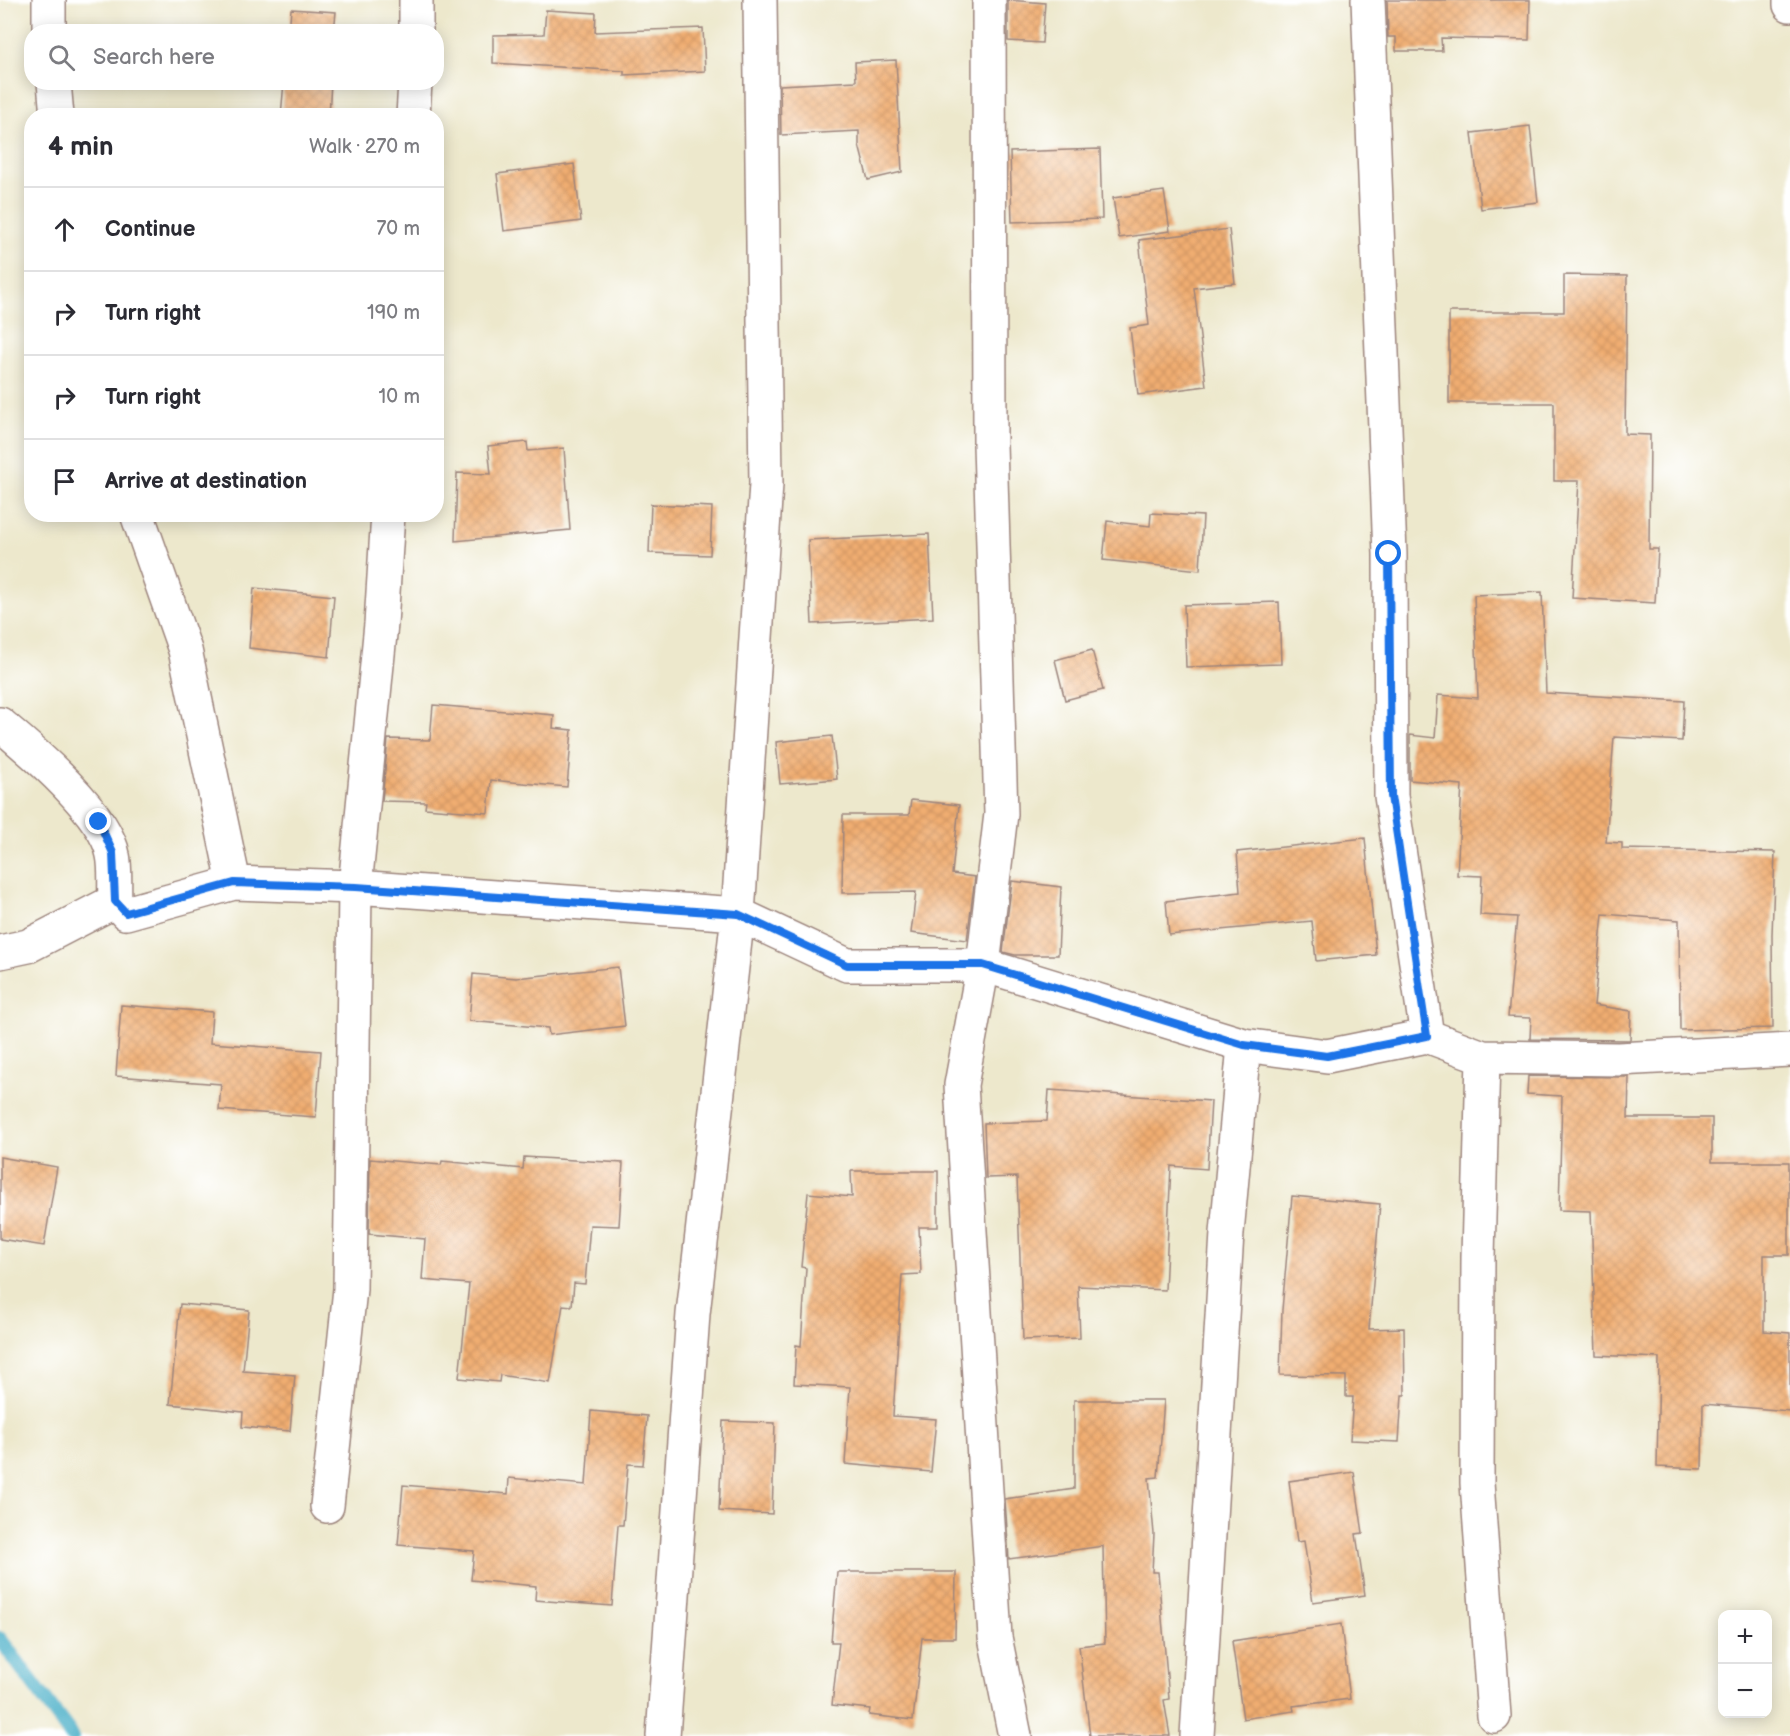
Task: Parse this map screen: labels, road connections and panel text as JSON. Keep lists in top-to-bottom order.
{
  "page": {
    "search": "Search here",
    "heading": ["4 min", "Walk · 270 m"],
    "list": [
      ["Continue", "70 m"],
      ["Turn right", "190 m"],
      ["Turn right", "10 m"],
      "Arrive at destination"
    ],
    "map_buttons": ["+", "−"]
  }
}
